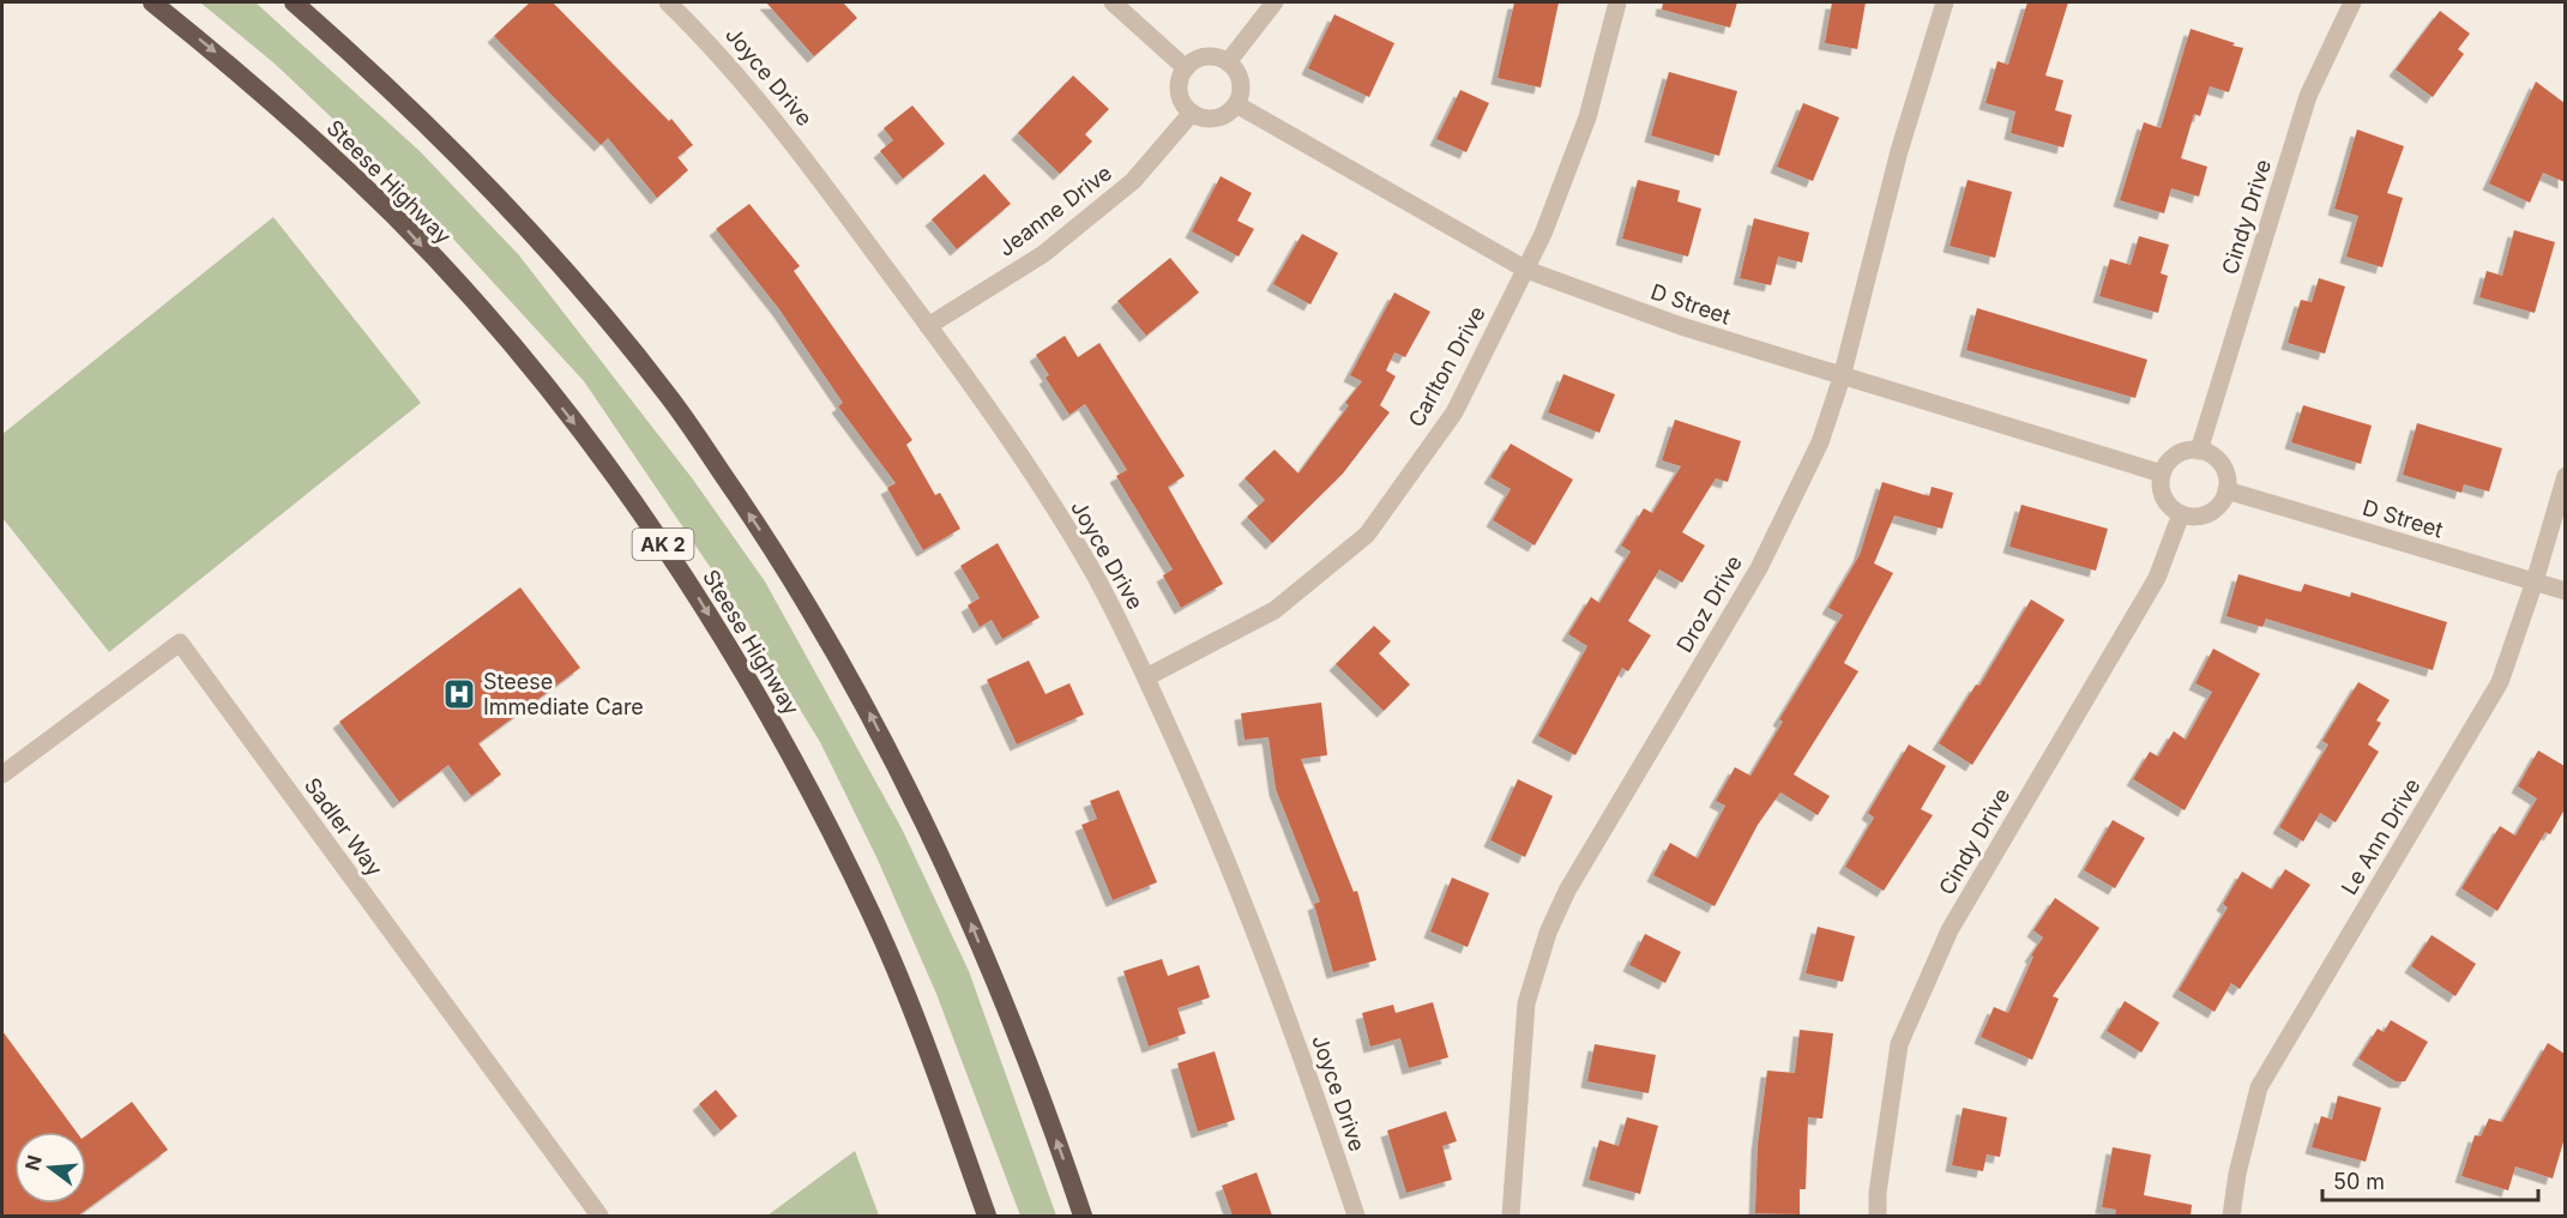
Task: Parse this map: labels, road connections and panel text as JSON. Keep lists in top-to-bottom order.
{
  "streets": {
    "highway": ["Steese Highway", "AK 2"],
    "street": [
      "Joyce Drive",
      "Jeanne Drive",
      "Cindy Drive",
      "D Street",
      "Carlton Drive",
      "Droz Drive",
      "Sadler Way",
      "Le Ann Drive"
    ]
  },
  "crossings": [
    ["Joyce Drive", "Jeanne Drive"],
    ["Joyce Drive", "Carlton Drive"],
    ["Jeanne Drive", "D Street"],
    ["Cindy Drive", "D Street"],
    ["D Street", "Carlton Drive"],
    ["D Street", "Droz Drive"],
    ["D Street", "Le Ann Drive"]
  ],
  "places": {
    "hospital": ["Steese Immediate Care"]
  },
  "scale_bar": "50 m",
  "north": "left"
}
